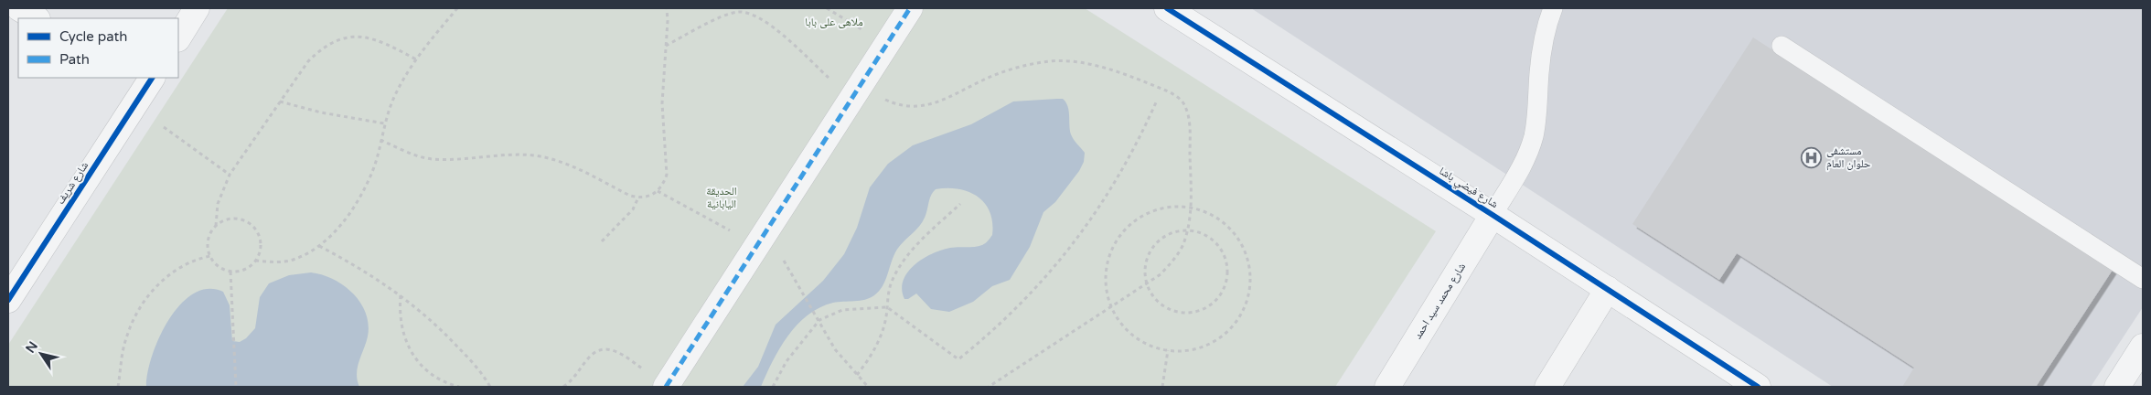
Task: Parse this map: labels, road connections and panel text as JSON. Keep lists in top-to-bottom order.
{
  "streets": {
    "street": ["شارع شريف", "شارع فيضي باشا", "شارع محمد سيد احمد"]
  },
  "crossings": [
    ["شارع فيضي باشا", "شارع محمد سيد احمد"]
  ],
  "parks": ["ملاهى على بابا", "الحديقة اليابانية"],
  "places": {
    "hospital": ["مستشفى حلوان العام"]
  },
  "legend": ["Cycle path", "Path"],
  "north": "top left"
}
